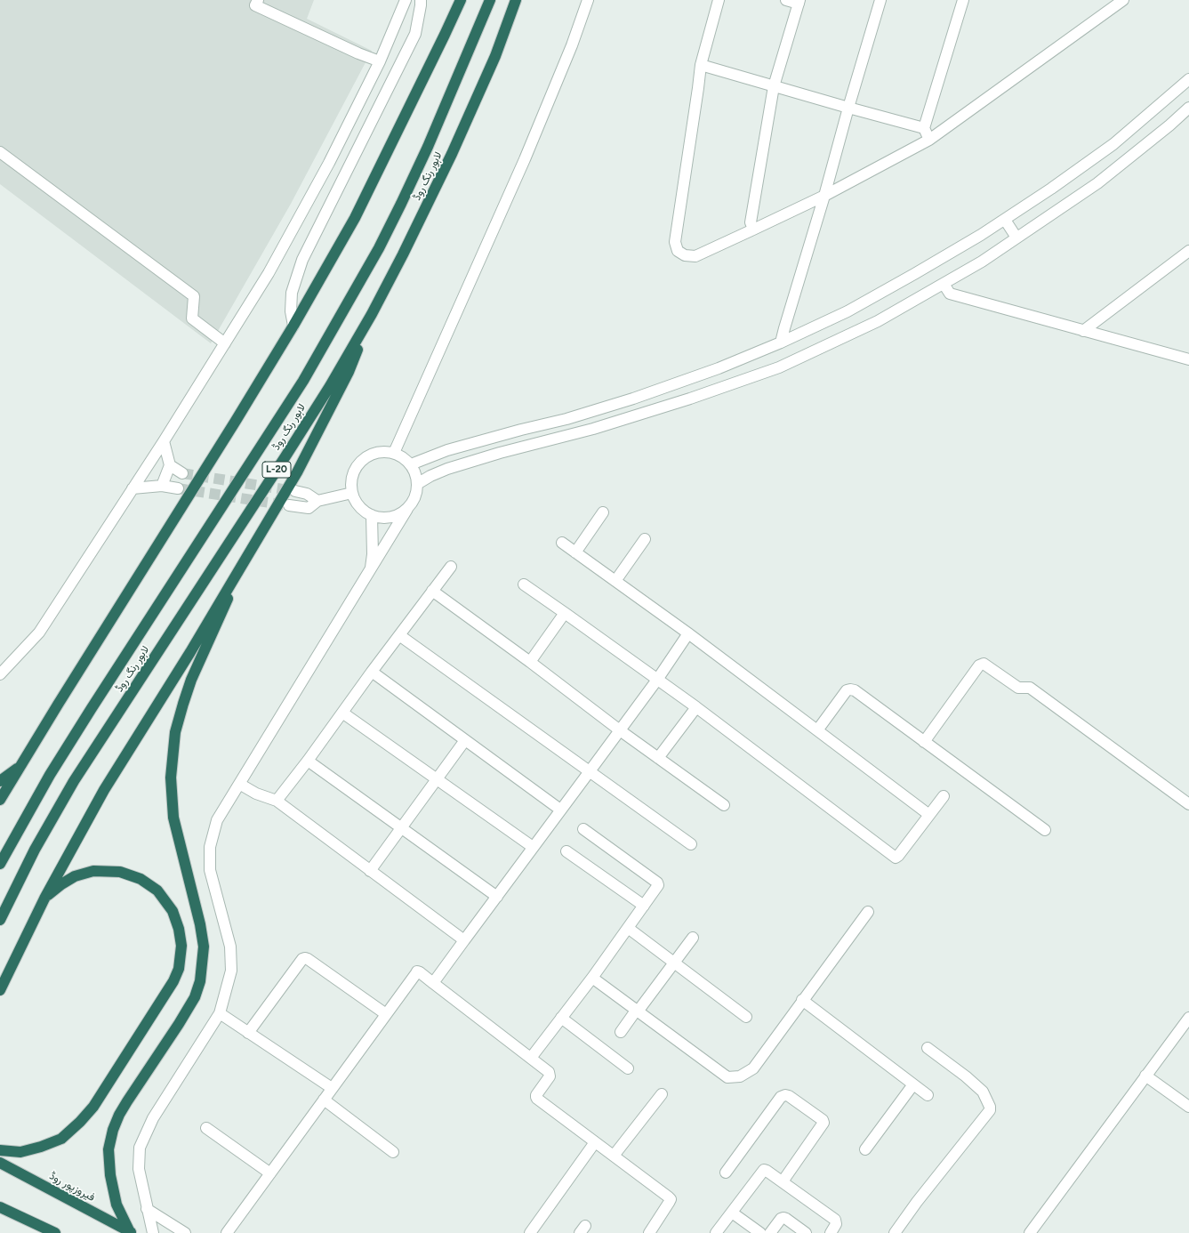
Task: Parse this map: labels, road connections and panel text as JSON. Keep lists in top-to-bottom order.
{
  "streets": {
    "highway": ["لاہور رنگ روڈ", "L-20", "فیروزپور روڈ"]
  }
}
